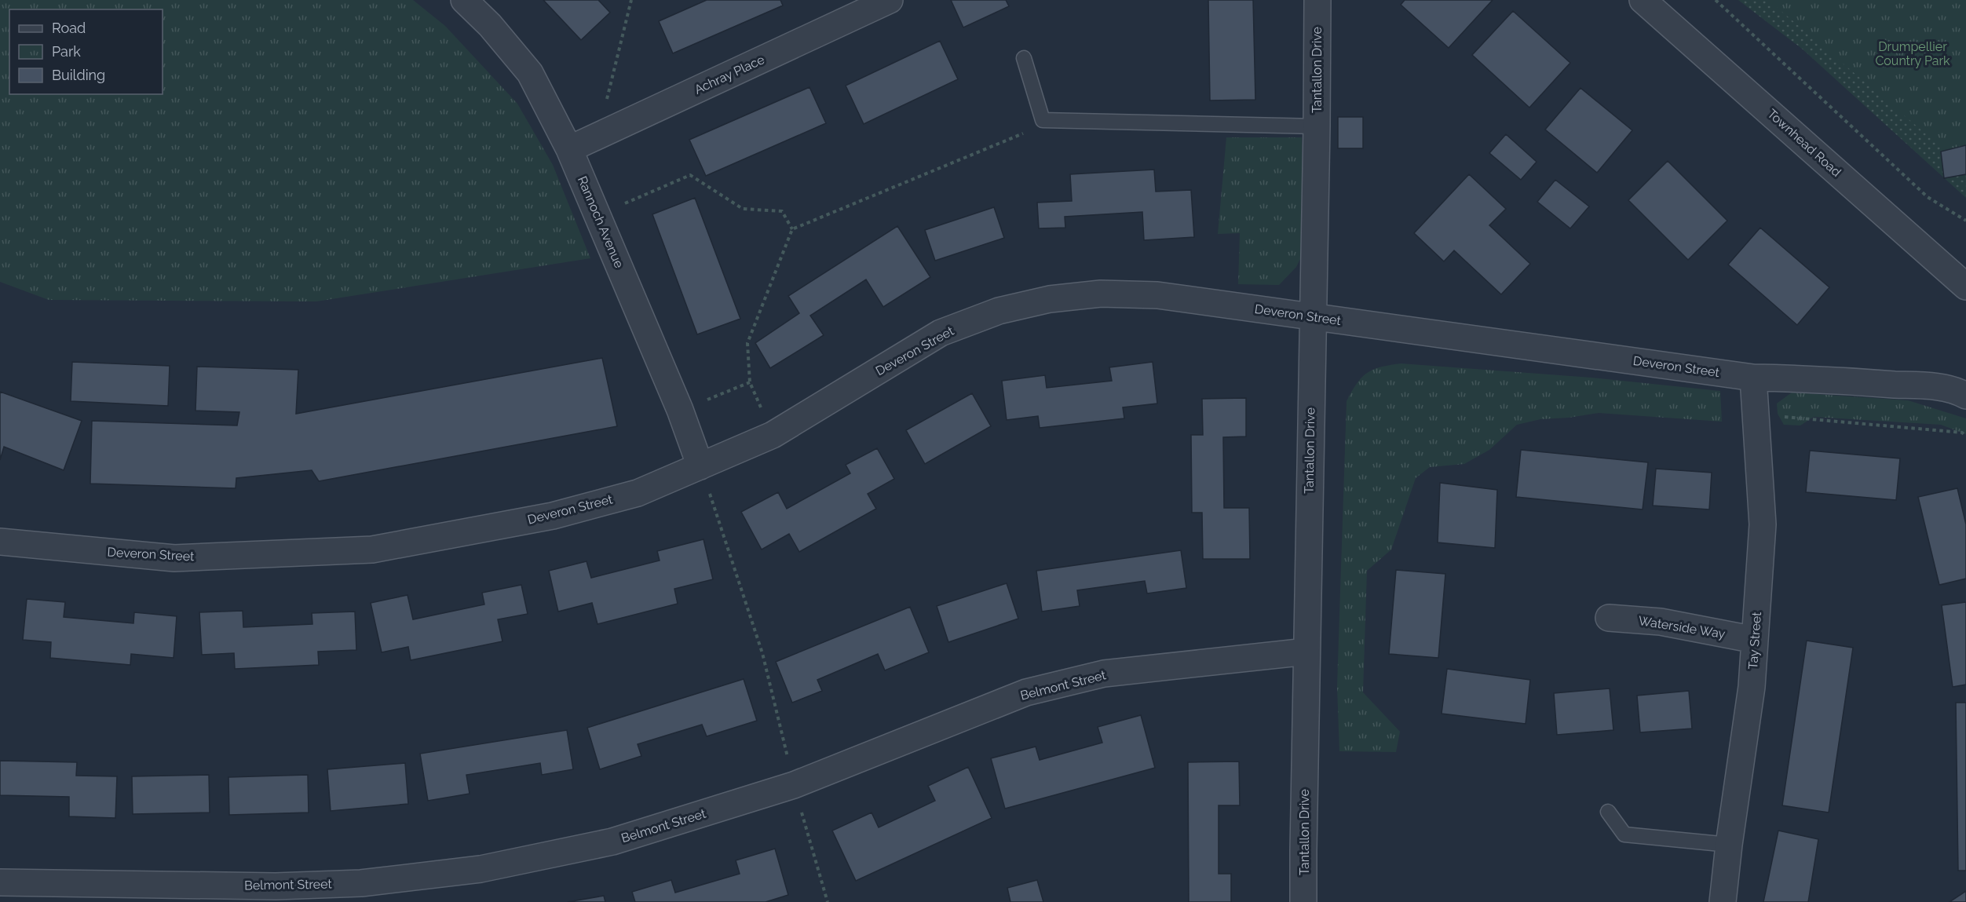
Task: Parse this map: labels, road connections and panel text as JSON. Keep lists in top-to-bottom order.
{
  "streets": {
    "street": [
      "Tantallon Drive",
      "Achray Place",
      "Townhead Road",
      "Rannoch Avenue",
      "Deveron Street",
      "Waterside Way",
      "Tay Street",
      "Belmont Street"
    ]
  },
  "crossings": [
    ["Tantallon Drive", "Deveron Street"],
    ["Tantallon Drive", "Belmont Street"],
    ["Achray Place", "Rannoch Avenue"],
    ["Rannoch Avenue", "Deveron Street"],
    ["Deveron Street", "Tay Street"],
    ["Waterside Way", "Tay Street"]
  ],
  "parks": ["Drumpellier Country Park"],
  "legend": ["Road", "Park", "Building"]
}
